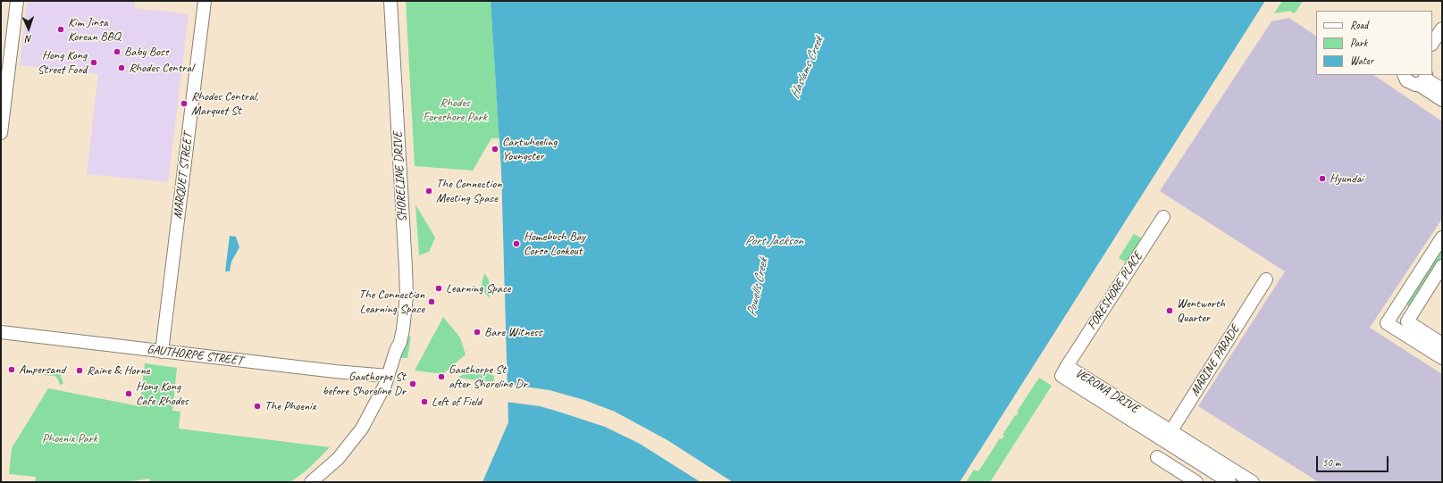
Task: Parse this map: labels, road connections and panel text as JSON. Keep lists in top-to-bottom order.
{
  "streets": {
    "street": [
      "MARQUET STREET",
      "SHORELINE DRIVE",
      "FORESHORE PLACE",
      "GAUTHORPE STREET",
      "MARINE PARADE",
      "VERONA DRIVE"
    ]
  },
  "crossings": [
    ["MARQUET STREET", "GAUTHORPE STREET"],
    ["SHORELINE DRIVE", "GAUTHORPE STREET"],
    ["FORESHORE PLACE", "VERONA DRIVE"],
    ["MARINE PARADE", "VERONA DRIVE"]
  ],
  "water": ["Haslams Creek", "Port Jackson", "Powells Creek"],
  "parks": ["Rhodes Foreshore Park", "Phoenix Park"],
  "places": [
    "Kim Jinsa Korean BBQ",
    "Baby Boss",
    "Hong Kong Street Food",
    "Rhodes Central",
    "Rhodes Central, Marquet St",
    "Cartwheeling Youngster",
    "Hyundai",
    "The Connection Meeting Space",
    "Homebush Bay Corso Lookout",
    "Learning Space",
    "The Connection Learning Space",
    "Wentworth Quarter",
    "Bare Witness",
    "Ampersand",
    "Raine & Horne",
    "Gauthorpe St after Shoreline Dr",
    "Gauthorpe St before Shoreline Dr",
    "Hong Kong Cafe Rhodes",
    "Left of Field",
    "The Phoenix"
  ],
  "legend": ["Road", "Park", "Water"],
  "scale_bar": "50 m",
  "north": "bottom"
}
